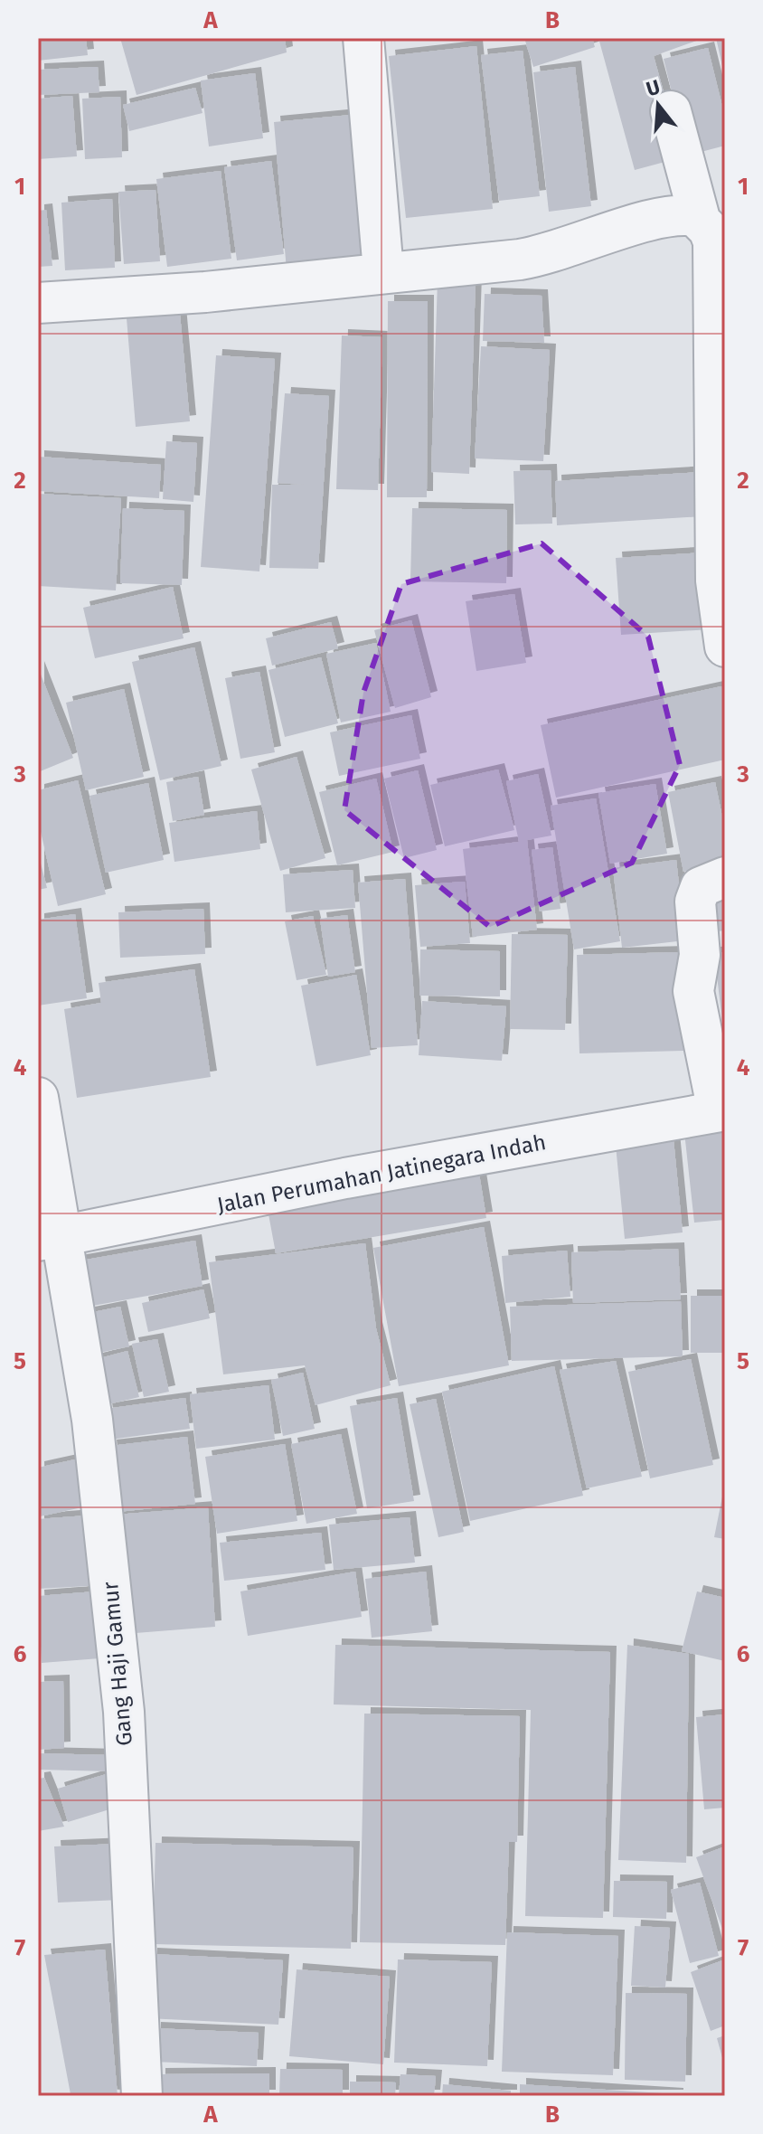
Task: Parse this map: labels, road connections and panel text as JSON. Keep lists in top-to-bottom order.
{
  "streets": {
    "street": ["Jalan Perumahan Jatinegara Indah", "Gang Haji Gamur"]
  },
  "crossings": [
    ["Jalan Perumahan Jatinegara Indah", "Gang Haji Gamur"]
  ],
  "north": "top",
  "grid": {
    "columns": ["A", "B"],
    "rows": [
      "1",
      "2",
      "3",
      "4",
      "5",
      "6",
      "7"
    ]
  }
}
